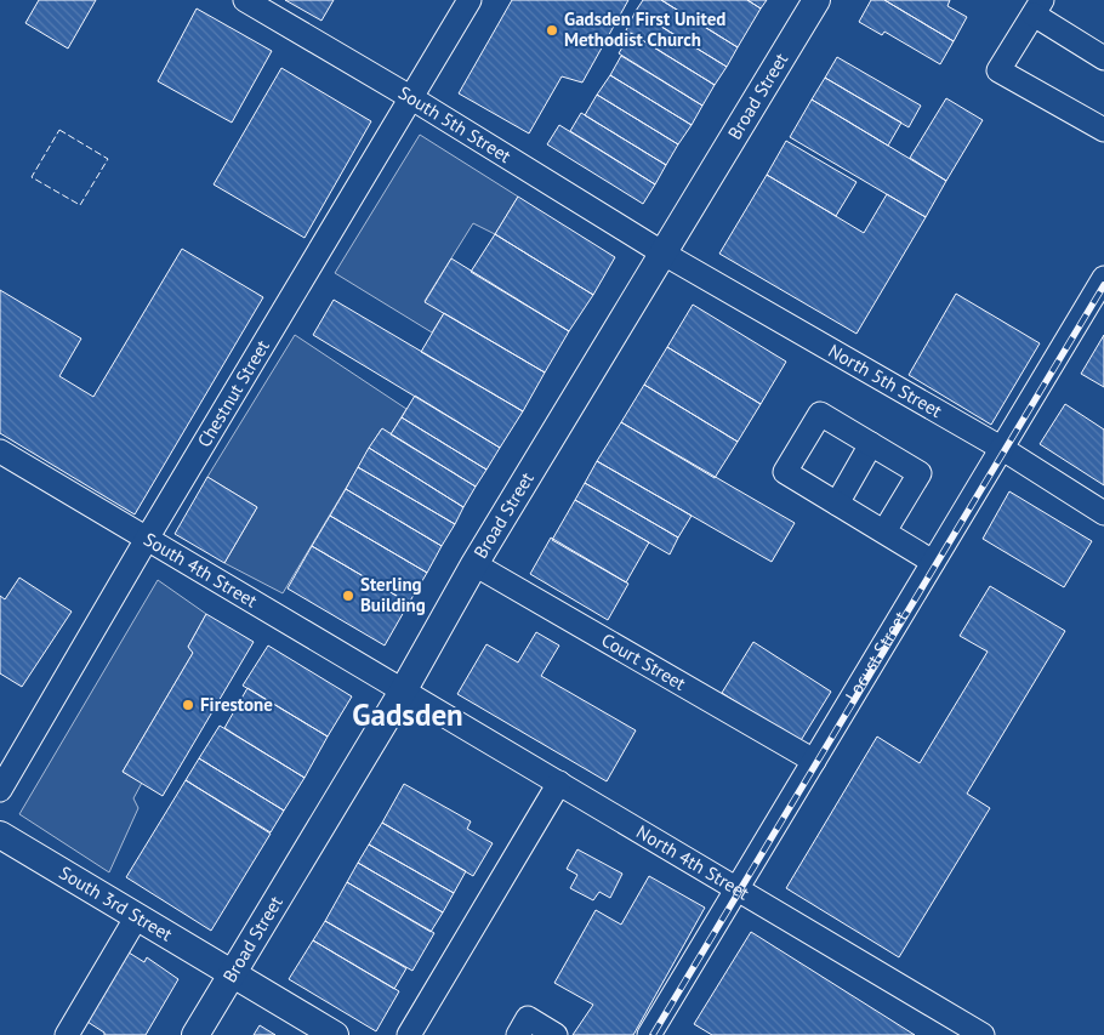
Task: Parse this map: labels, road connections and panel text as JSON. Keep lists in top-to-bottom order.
{
  "streets": {
    "main road": ["Broad Street", "South 3rd Street"],
    "street": [
      "South 5th Street",
      "North 5th Street",
      "Chestnut Street",
      "South 4th Street",
      "Locust Street",
      "Court Street",
      "North 4th Street"
    ]
  },
  "crossings": [
    ["Broad Street", "South 5th Street"],
    ["Broad Street", "North 5th Street"],
    ["Broad Street", "South 4th Street"],
    ["Broad Street", "Court Street"],
    ["Broad Street", "North 4th Street"],
    ["Broad Street", "South 3rd Street"],
    ["South 5th Street", "North 5th Street"],
    ["South 5th Street", "Chestnut Street"],
    ["North 5th Street", "Locust Street"],
    ["Chestnut Street", "South 4th Street"],
    ["South 4th Street", "North 4th Street"],
    ["Locust Street", "Court Street"],
    ["Locust Street", "North 4th Street"]
  ],
  "districts": ["Gadsden"],
  "places": ["Gadsden First United Methodist Church", "Sterling Building", "Firestone"]
}
